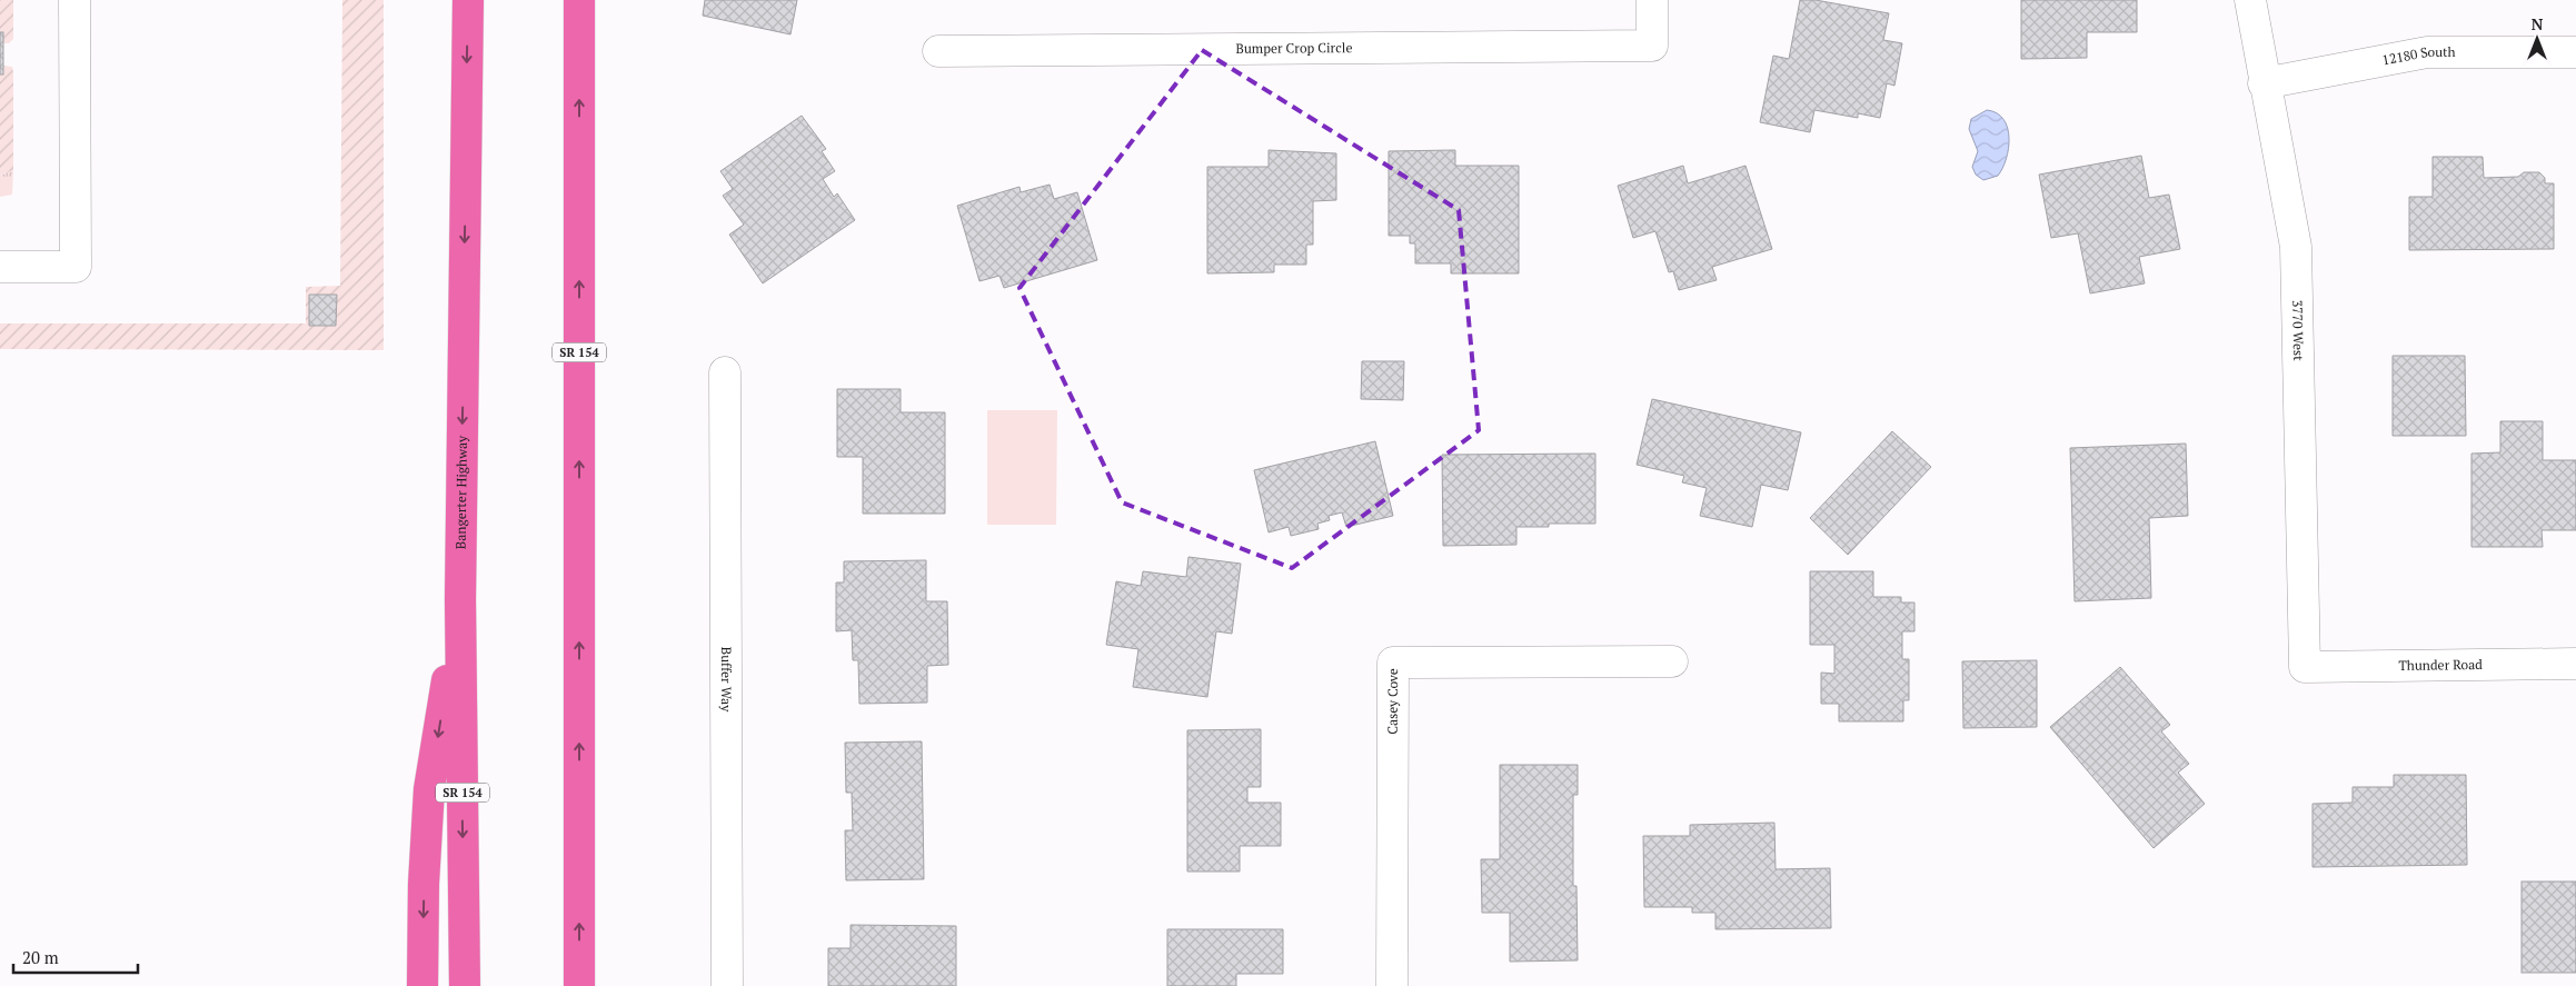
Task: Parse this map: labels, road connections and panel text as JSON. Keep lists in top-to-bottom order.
{
  "streets": {
    "highway": ["SR 154", "Bangerter Highway"],
    "street": [
      "Bumper Crop Circle",
      "12180 South",
      "3770 West",
      "Thunder Road",
      "Buffer Way",
      "Casey Cove"
    ]
  },
  "crossings": [
    ["12180 South", "3770 West"],
    ["3770 West", "Thunder Road"]
  ],
  "scale_bar": "20 m",
  "north": "top"
}
